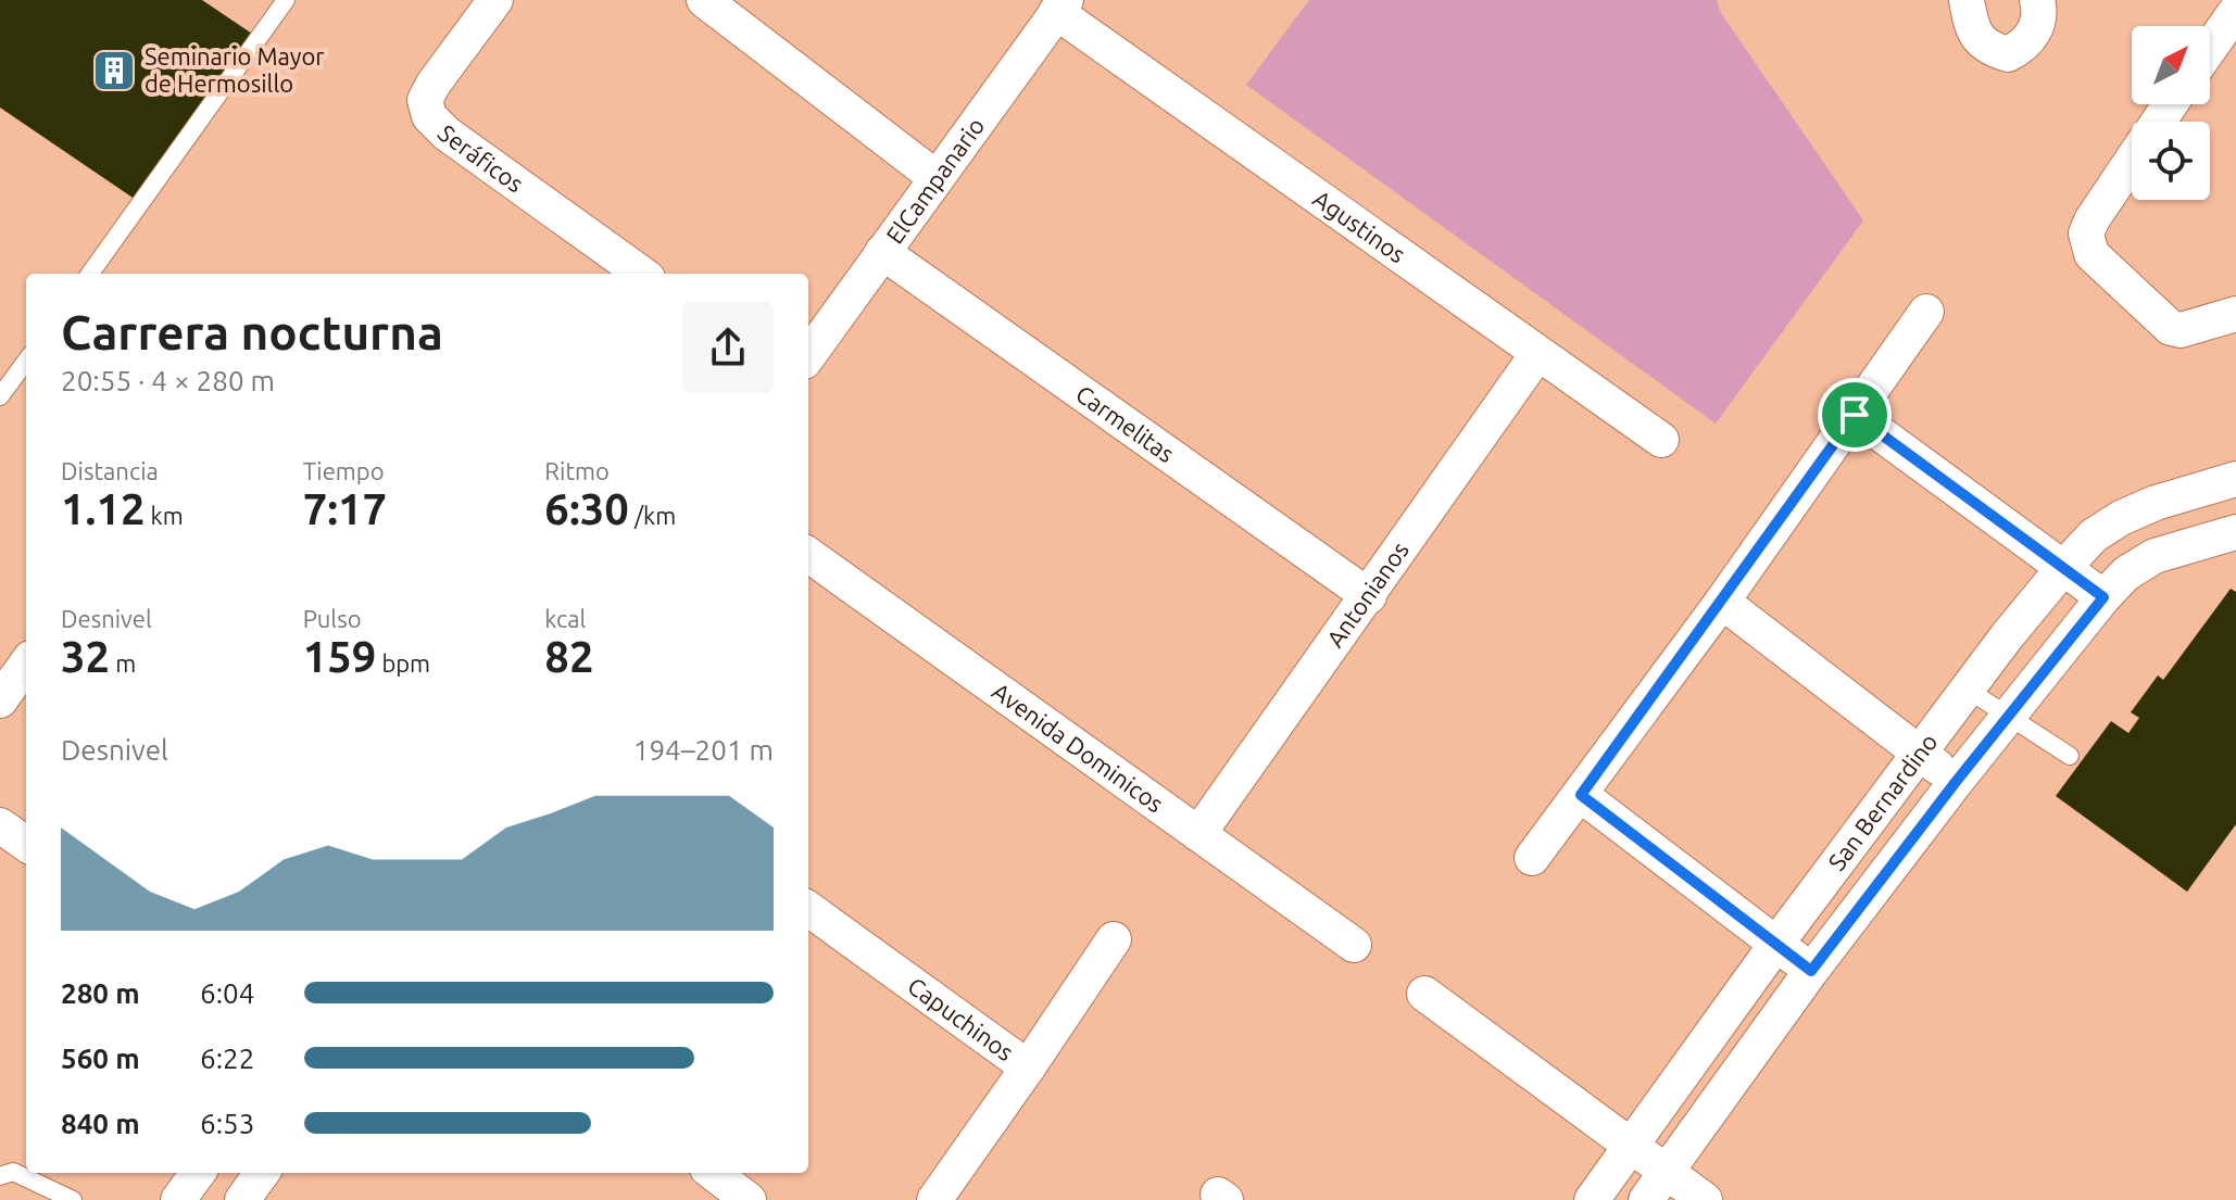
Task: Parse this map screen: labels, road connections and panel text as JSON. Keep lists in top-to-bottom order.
{
  "streets": {
    "street": [
      "Seráficos",
      "ElCampanario",
      "Agustinos",
      "Carmelitas",
      "Antonianos",
      "Avenida Dominicos",
      "San Bernardino",
      "Capuchinos"
    ]
  },
  "crossings": [
    ["ElCampanario", "Agustinos"],
    ["ElCampanario", "Carmelitas"],
    ["Agustinos", "Antonianos"],
    ["Carmelitas", "Antonianos"],
    ["Antonianos", "Avenida Dominicos"]
  ],
  "places": {
    "building": ["Seminario Mayor de Hermosillo"]
  },
  "north": "top right",
  "page": {
    "heading": ["Carrera nocturna", "20:55 · 4 × 280 m"],
    "stats": [
      ["Distancia", "1.12 km"],
      ["Tiempo", "7:17"],
      ["Ritmo", "6:30 /km"],
      ["Desnivel", "32 m"],
      ["Pulso", "159 bpm"],
      ["kcal", "82"]
    ],
    "chart": ["Desnivel", "194–201 m"],
    "list": [
      {
        "name": "280 m",
        "note": "6:04"
      },
      {
        "name": "560 m",
        "note": "6:22"
      },
      {
        "name": "840 m",
        "note": "6:53"
      }
    ]
  }
}
